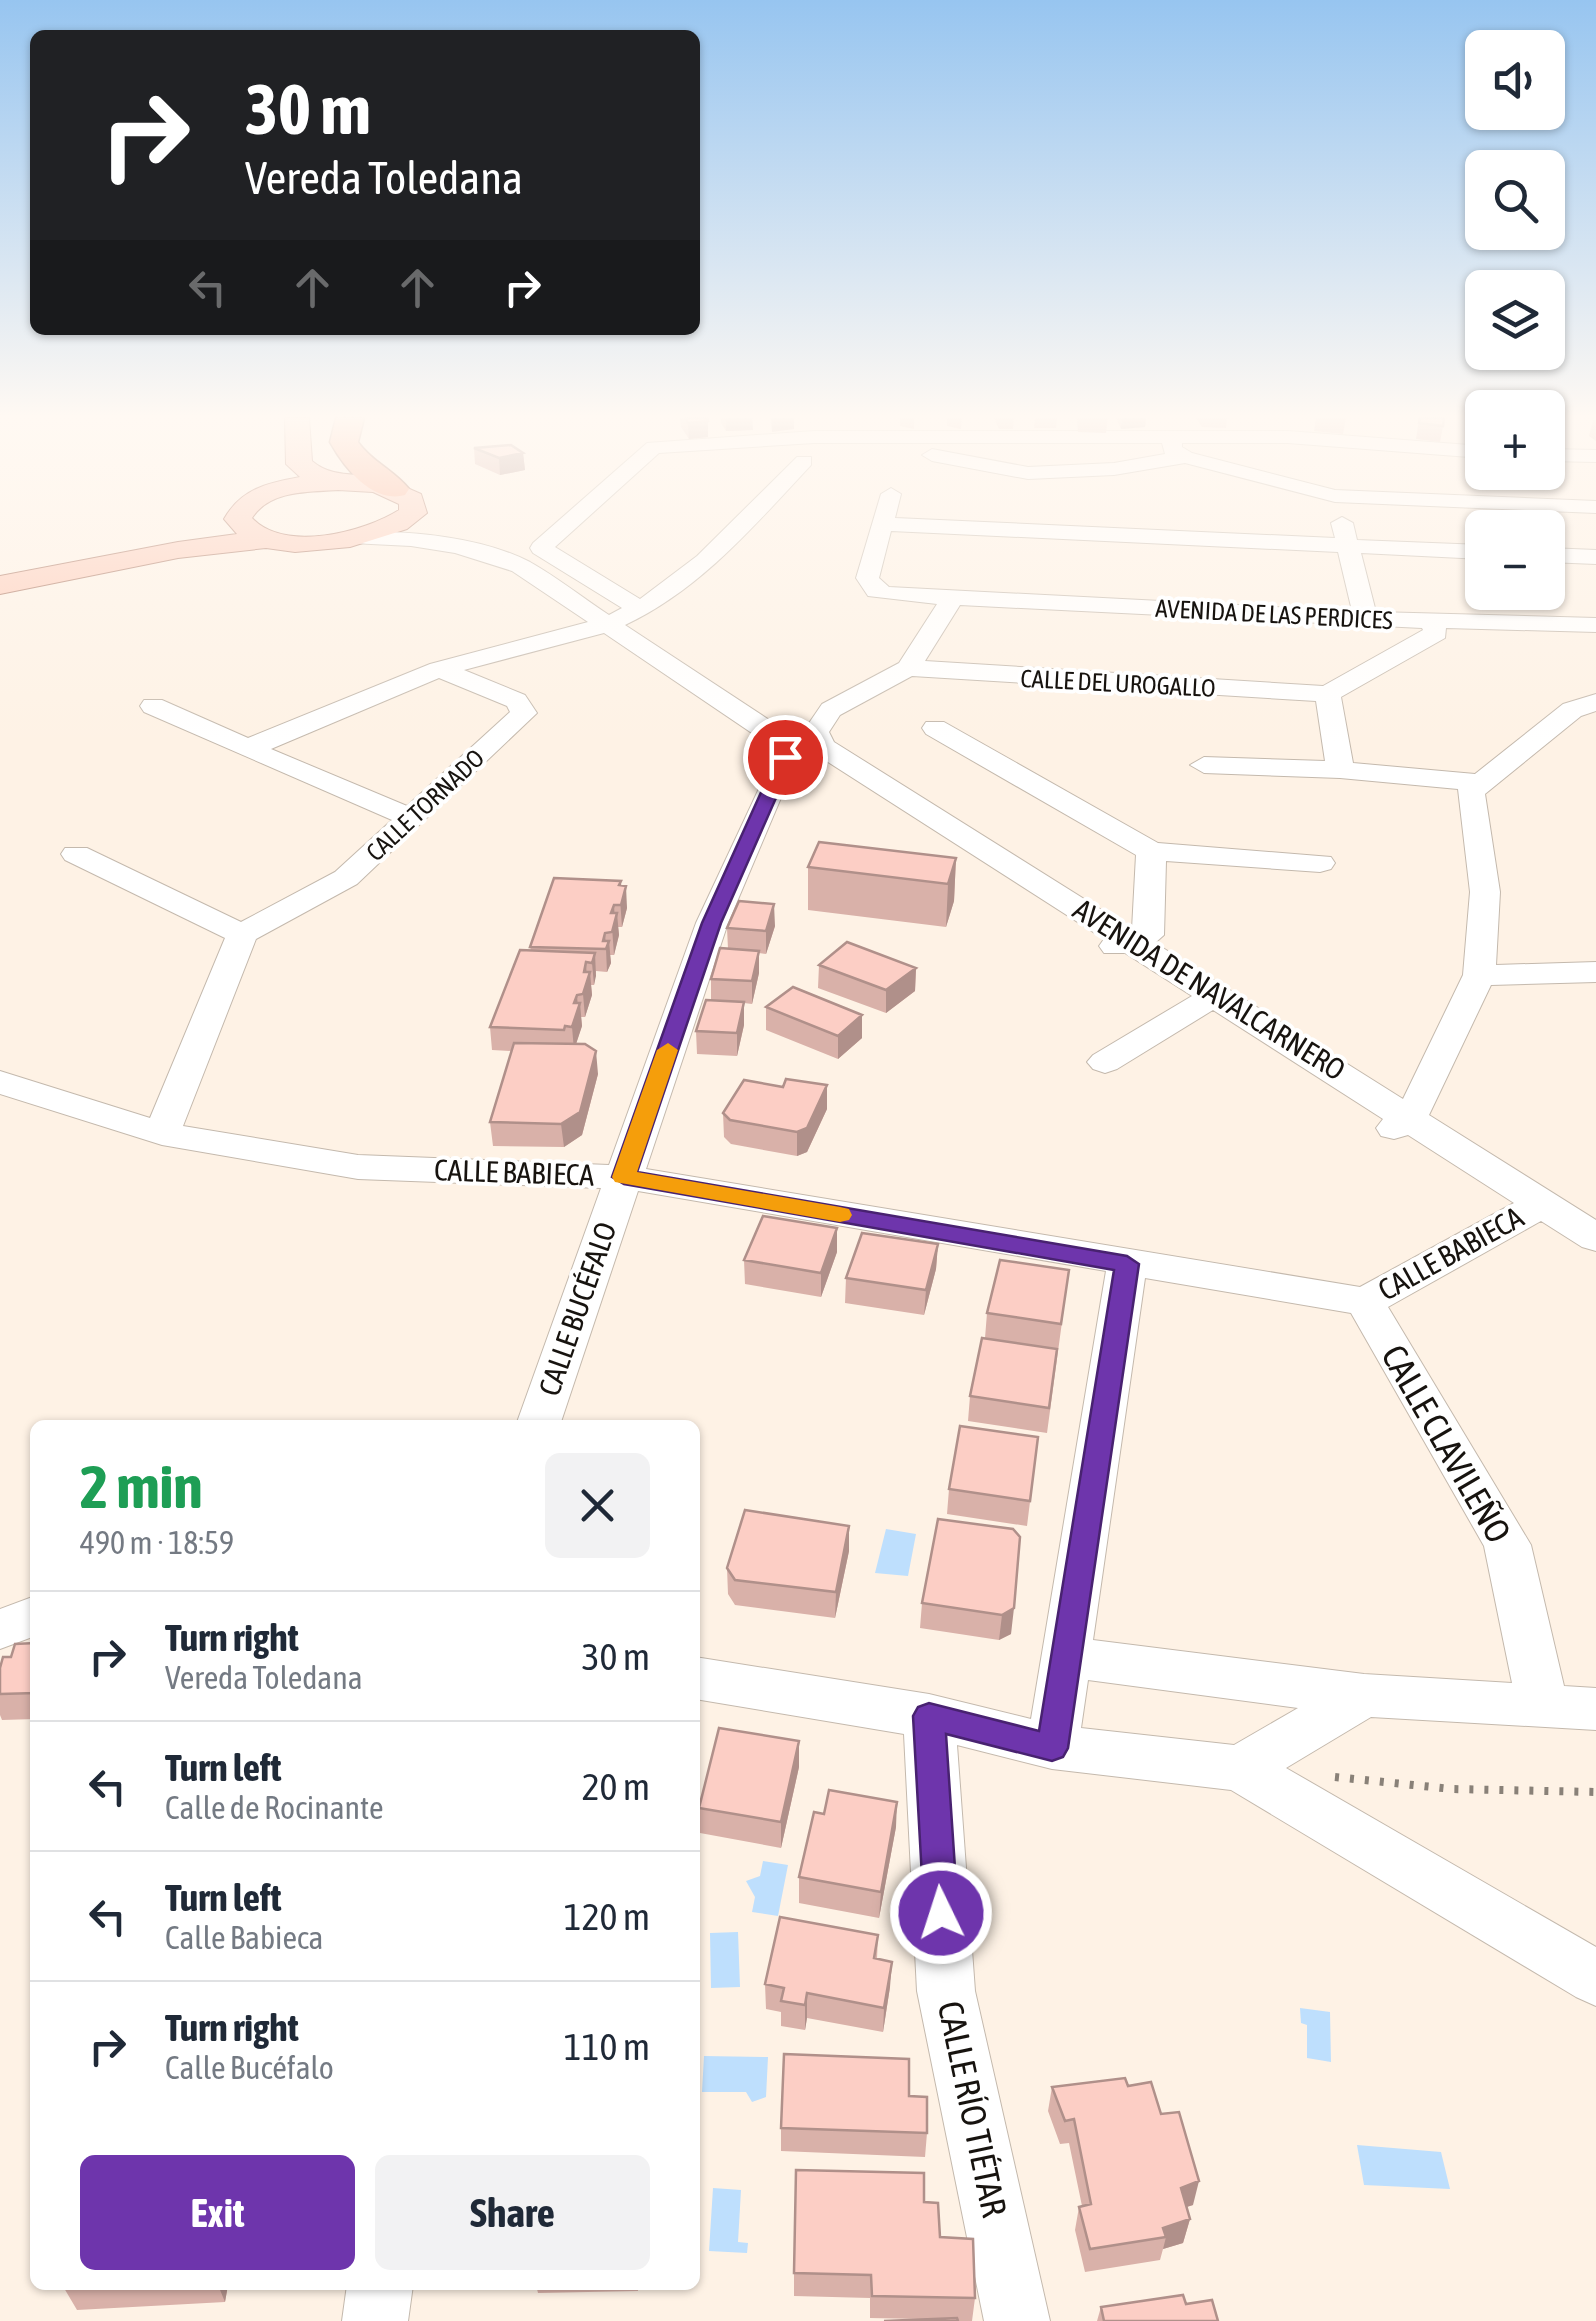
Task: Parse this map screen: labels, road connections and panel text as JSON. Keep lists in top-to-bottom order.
{
  "streets": {
    "street": [
      "AVENIDA DE LAS PERDICES",
      "CALLE DEL UROGALLO",
      "CALLE TORNADO",
      "AVENIDA DE NAVALCARNERO",
      "CALLE BABIECA",
      "CALLE BUCÉFALO",
      "CALLE CLAVILEÑO",
      "CALLE RÍO TIÉTAR"
    ]
  },
  "crossings": [
    ["AVENIDA DE NAVALCARNERO", "CALLE BABIECA"],
    ["AVENIDA DE NAVALCARNERO", "CALLE BUCÉFALO"],
    ["CALLE BABIECA", "CALLE BUCÉFALO"],
    ["CALLE BABIECA", "CALLE CLAVILEÑO"]
  ],
  "page": {
    "map_buttons": ["+", "−"],
    "turn": ["30 m", "Vereda Toledana"],
    "heading": ["2 min", "490 m · 18:59"],
    "list": [
      {
        "name": "Turn right",
        "note": "Vereda Toledana",
        "value": "30 m"
      },
      {
        "name": "Turn left",
        "note": "Calle de Rocinante",
        "value": "20 m"
      },
      {
        "name": "Turn left",
        "note": "Calle Babieca",
        "value": "120 m"
      },
      {
        "name": "Turn right",
        "note": "Calle Bucéfalo",
        "value": "110 m"
      }
    ],
    "buttons": ["Exit", "Share"]
  }
}
